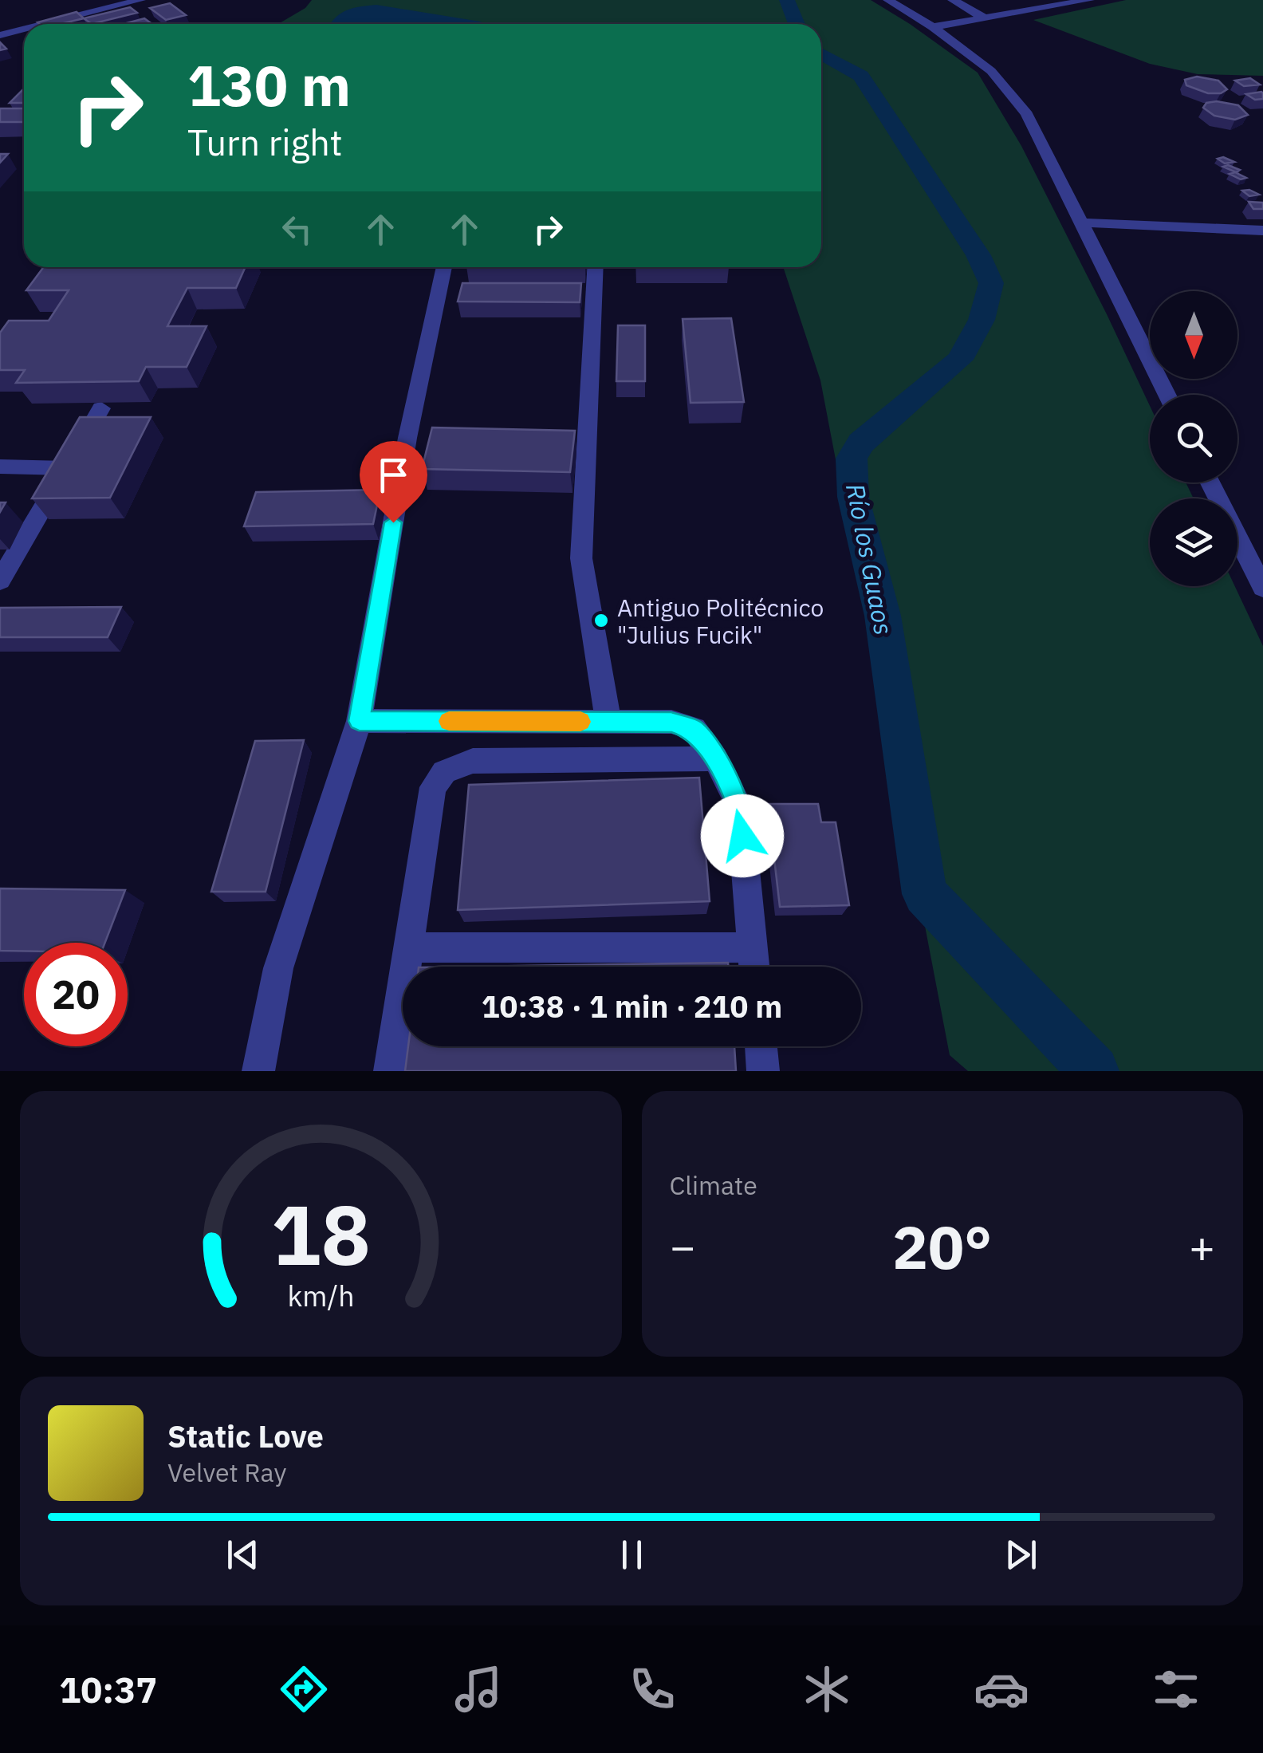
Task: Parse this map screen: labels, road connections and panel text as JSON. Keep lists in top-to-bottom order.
{
  "water": ["Río los Guaos"],
  "places": ["Antiguo Politécnico \"Julius Fucik\""],
  "north": "bottom",
  "page": {
    "turn": ["130 m", "Turn right"],
    "limit": "20",
    "trip": "10:38 · 1 min · 210 m",
    "tile": "Climate",
    "heat": ["−", "20°", "+"],
    "song": ["Static Love", "Velvet Ray"],
    "tabs": "10:37",
    "gauge": ["18", "km/h"]
  }
}
